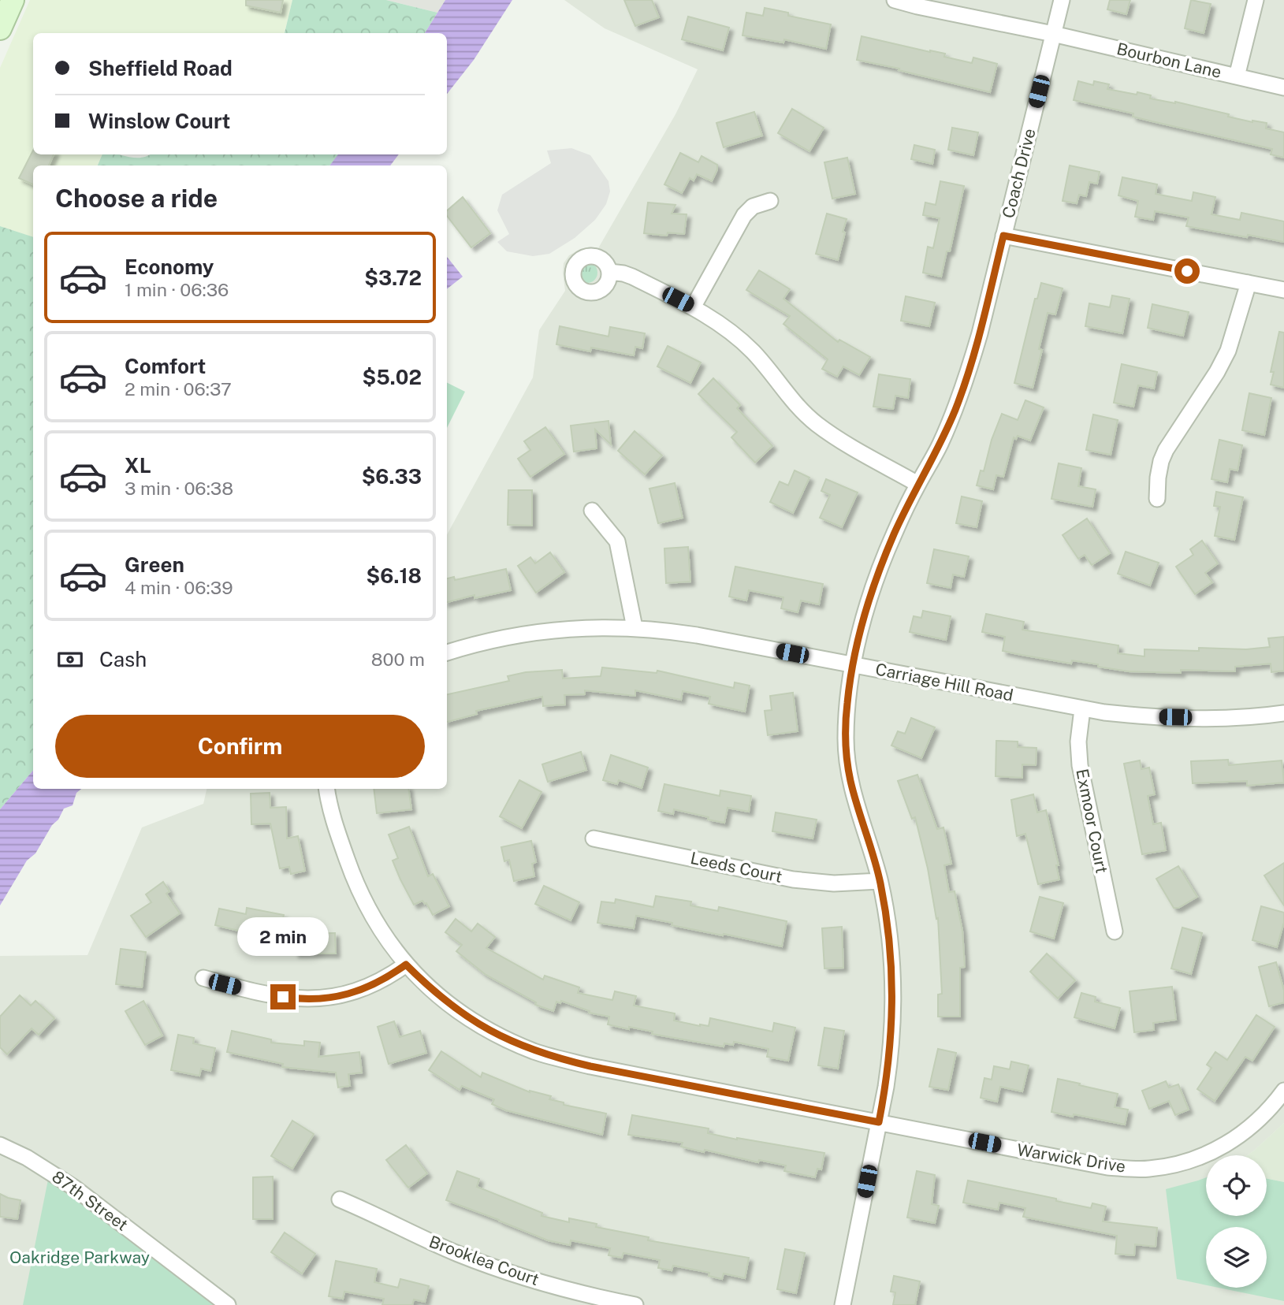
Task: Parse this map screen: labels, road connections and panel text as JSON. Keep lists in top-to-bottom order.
{
  "streets": {
    "street": [
      "Bourbon Lane",
      "Coach Drive",
      "Carriage Hill Road",
      "Exmoor Court",
      "Leeds Court",
      "Warwick Drive",
      "87th Street",
      "Brooklea Court"
    ]
  },
  "crossings": [
    ["Bourbon Lane", "Coach Drive"],
    ["Coach Drive", "Carriage Hill Road"],
    ["Coach Drive", "Leeds Court"],
    ["Coach Drive", "Warwick Drive"],
    ["Carriage Hill Road", "Exmoor Court"]
  ],
  "parks": ["Oakridge Parkway"],
  "page": {
    "banner": ["Sheffield Road", "Winslow Court"],
    "heading": "Choose a ride",
    "list": [
      {
        "name": "Economy",
        "note": "1 min · 06:36",
        "value": "$3.72"
      },
      {
        "name": "Comfort",
        "note": "2 min · 06:37",
        "value": "$5.02"
      },
      {
        "name": "XL",
        "note": "3 min · 06:38",
        "value": "$6.33"
      },
      {
        "name": "Green",
        "note": "4 min · 06:39",
        "value": "$6.18"
      }
    ],
    "pay": ["Cash", "800 m"],
    "buttons": "Confirm",
    "bubble": "2 min"
  }
}
